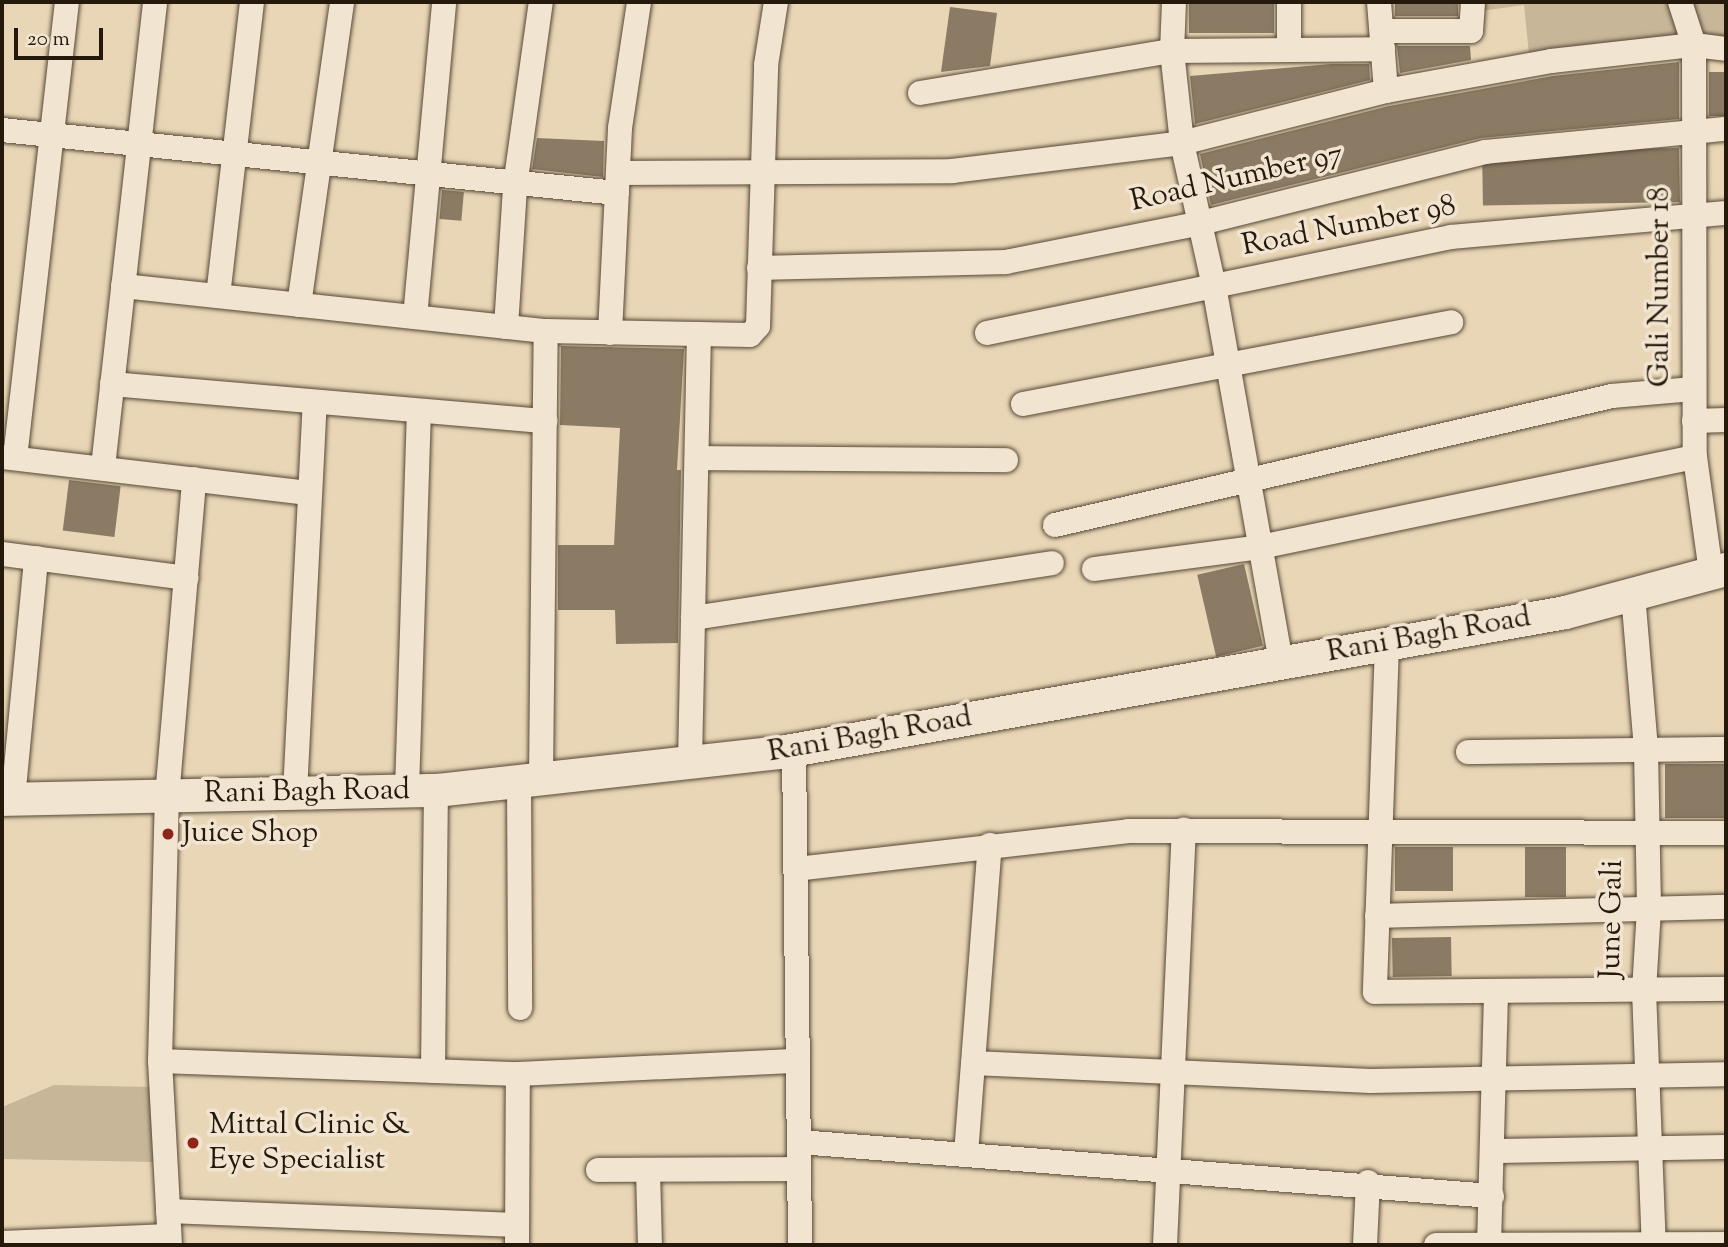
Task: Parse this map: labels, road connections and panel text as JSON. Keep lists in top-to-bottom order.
{
  "streets": {
    "street": [
      "Road Number 97",
      "Road Number 98",
      "Gali Number 18",
      "Rani Bagh Road",
      "June Gali"
    ]
  },
  "crossings": [
    ["Road Number 97", "Gali Number 18"],
    ["Road Number 98", "Gali Number 18"],
    ["Gali Number 18", "Rani Bagh Road"],
    ["Rani Bagh Road", "June Gali"]
  ],
  "places": ["Juice Shop", "Mittal Clinic & Eye Specialist"],
  "scale_bar": "20 m"
}
